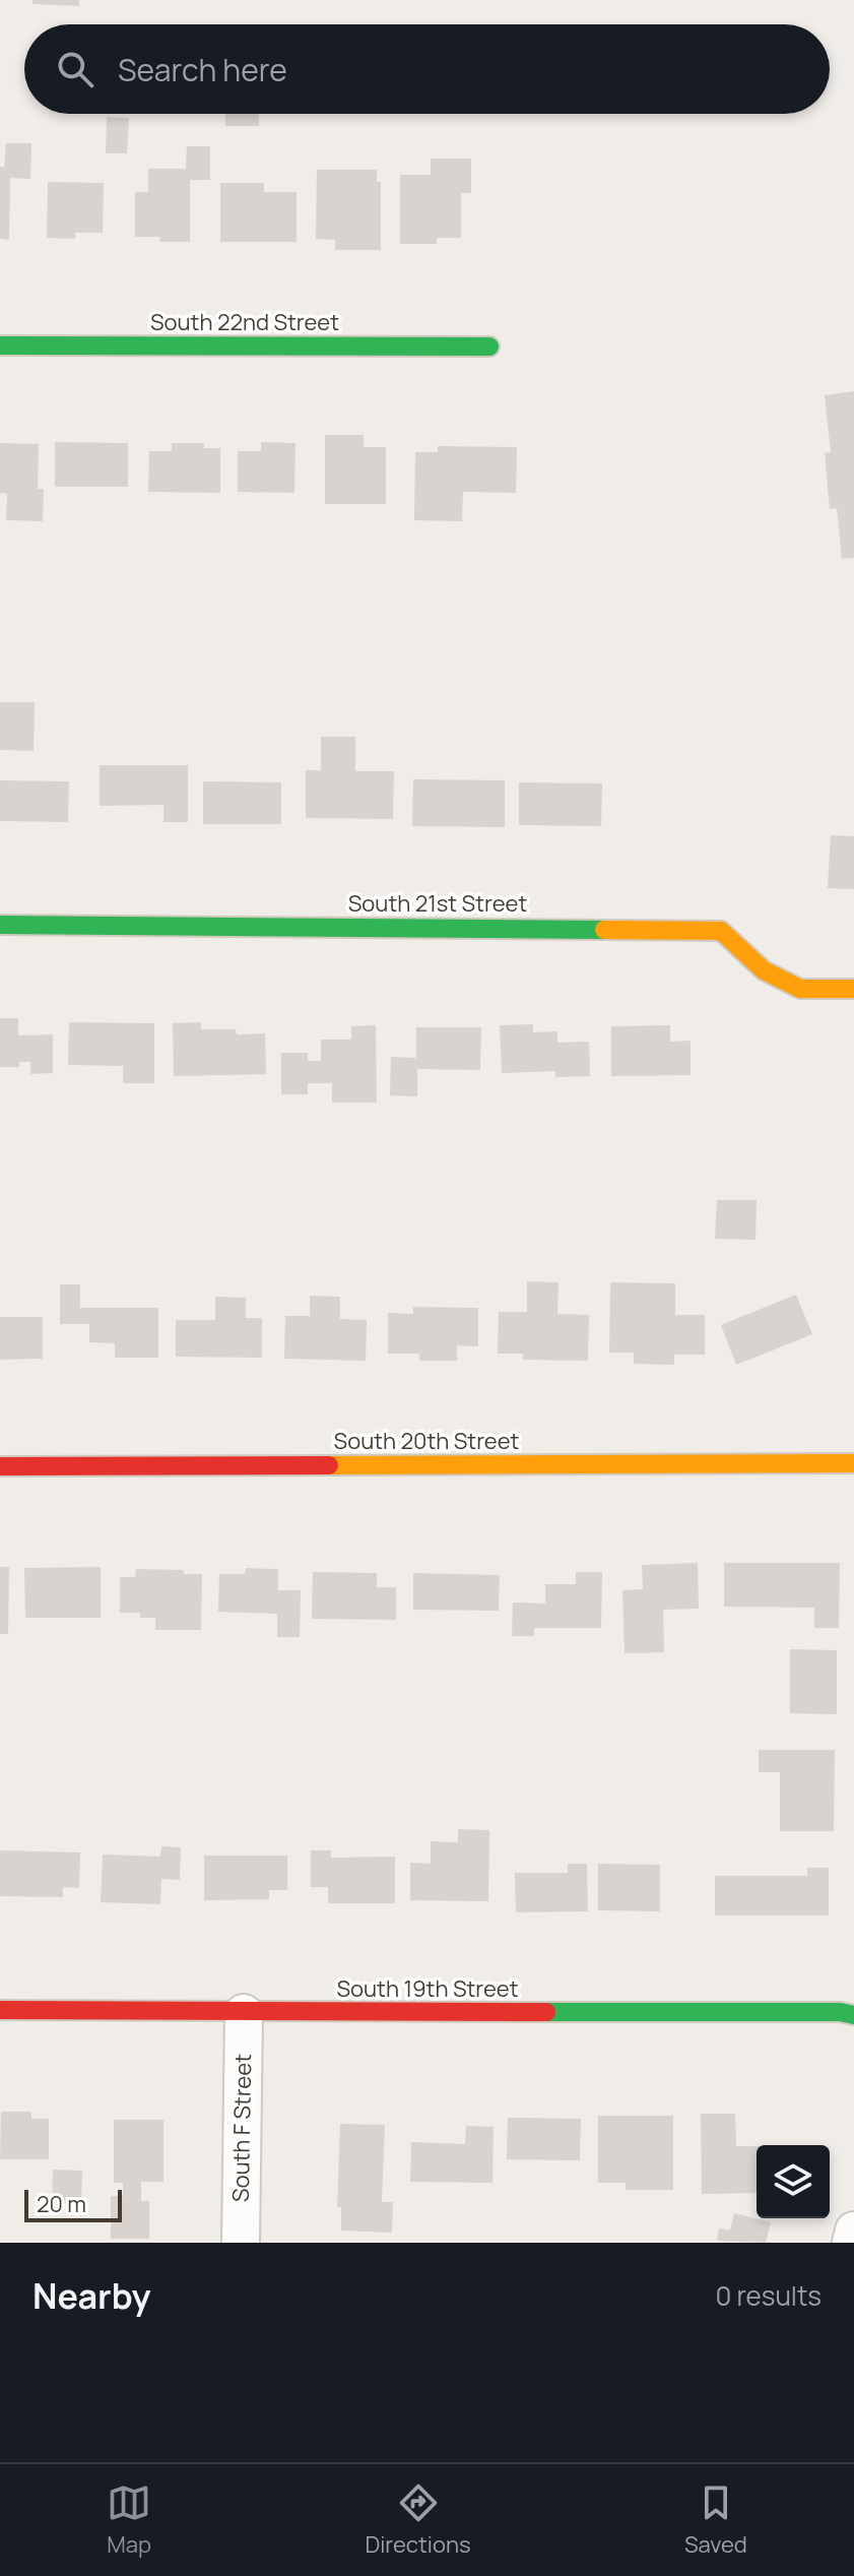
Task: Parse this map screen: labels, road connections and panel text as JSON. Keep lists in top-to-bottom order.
{
  "streets": {
    "street": [
      "South 22nd Street",
      "South 21st Street",
      "South 20th Street",
      "South 19th Street",
      "South F Street"
    ]
  },
  "crossings": [
    ["South 19th Street", "South F Street"]
  ],
  "scale_bar": "20 m",
  "page": {
    "search": "Search here",
    "scale": "20 m",
    "heading": ["Nearby", "0 results"],
    "nav": ["Map", "Directions", "Saved"]
  }
}
